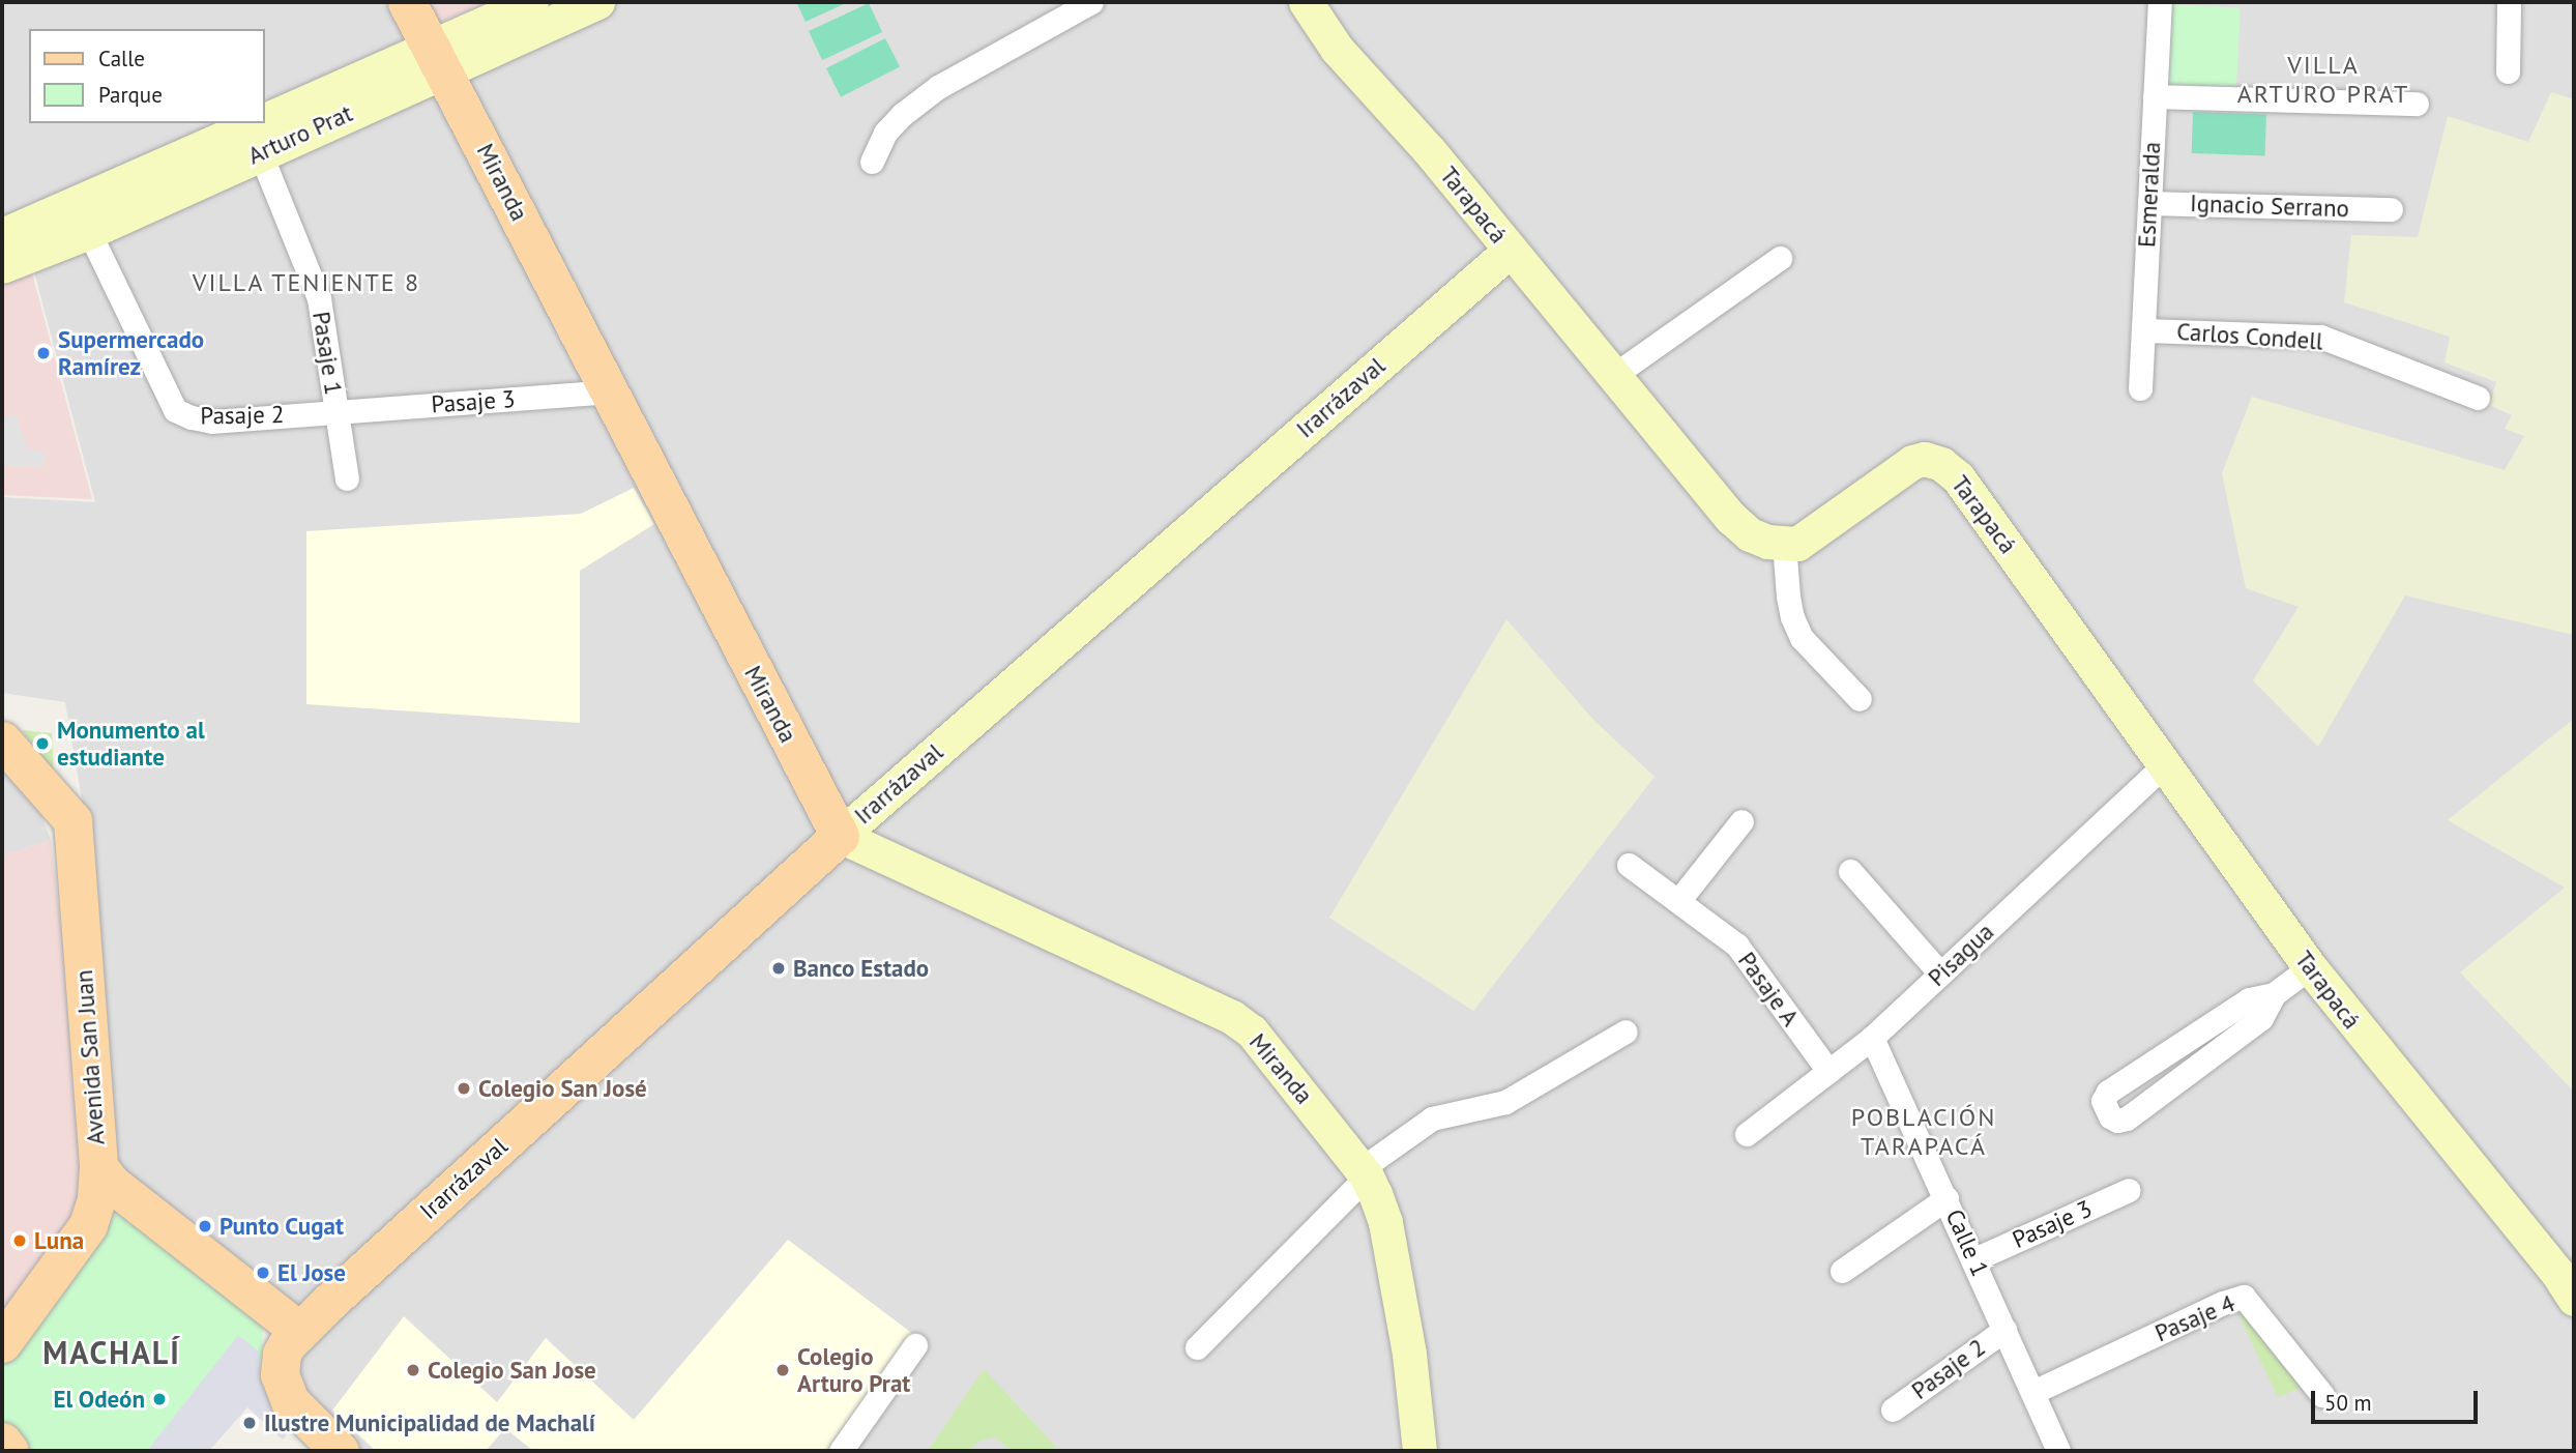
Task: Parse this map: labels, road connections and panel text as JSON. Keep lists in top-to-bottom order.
{
  "streets": {
    "main road": ["Miranda", "Irarrázaval", "Avenida San Juan"],
    "street": [
      "Arturo Prat",
      "Esmeralda",
      "Tarapacá",
      "Ignacio Serrano",
      "Carlos Condell",
      "Pasaje 1",
      "Pasaje 3",
      "Pasaje 2",
      "Pisagua",
      "Pasaje A",
      "Calle 1",
      "Pasaje 4"
    ]
  },
  "crossings": [
    ["Arturo Prat", "Miranda"],
    ["Arturo Prat", "Pasaje 1"],
    ["Arturo Prat", "Pasaje 2"],
    ["Miranda", "Irarrázaval"],
    ["Miranda", "Pasaje 3"],
    ["Esmeralda", "Ignacio Serrano"],
    ["Esmeralda", "Carlos Condell"],
    ["Tarapacá", "Irarrázaval"],
    ["Tarapacá", "Pisagua"],
    ["Pasaje 1", "Pasaje 3"],
    ["Pasaje 1", "Pasaje 2"],
    ["Irarrázaval", "Avenida San Juan"],
    ["Pasaje 3", "Pasaje 2"],
    ["Pasaje 3", "Calle 1"],
    ["Pasaje 2", "Calle 1"],
    ["Pisagua", "Pasaje A"],
    ["Pisagua", "Calle 1"],
    ["Calle 1", "Pasaje 4"]
  ],
  "districts": [
    "VILLA ARTURO PRAT",
    "VILLA TENIENTE 8",
    "POBLACIÓN TARAPACÁ",
    "MACHALÍ"
  ],
  "places": [
    "Supermercado Ramírez",
    "Monumento al estudiante",
    "Banco Estado",
    "Colegio San José",
    "Punto Cugat",
    "Luna",
    "El Jose",
    "Colegio San Jose",
    "Colegio Arturo Prat",
    "El Odeón",
    "Ilustre Municipalidad de Machalí"
  ],
  "legend": ["Calle", "Parque"],
  "scale_bar": "50 m"
}
